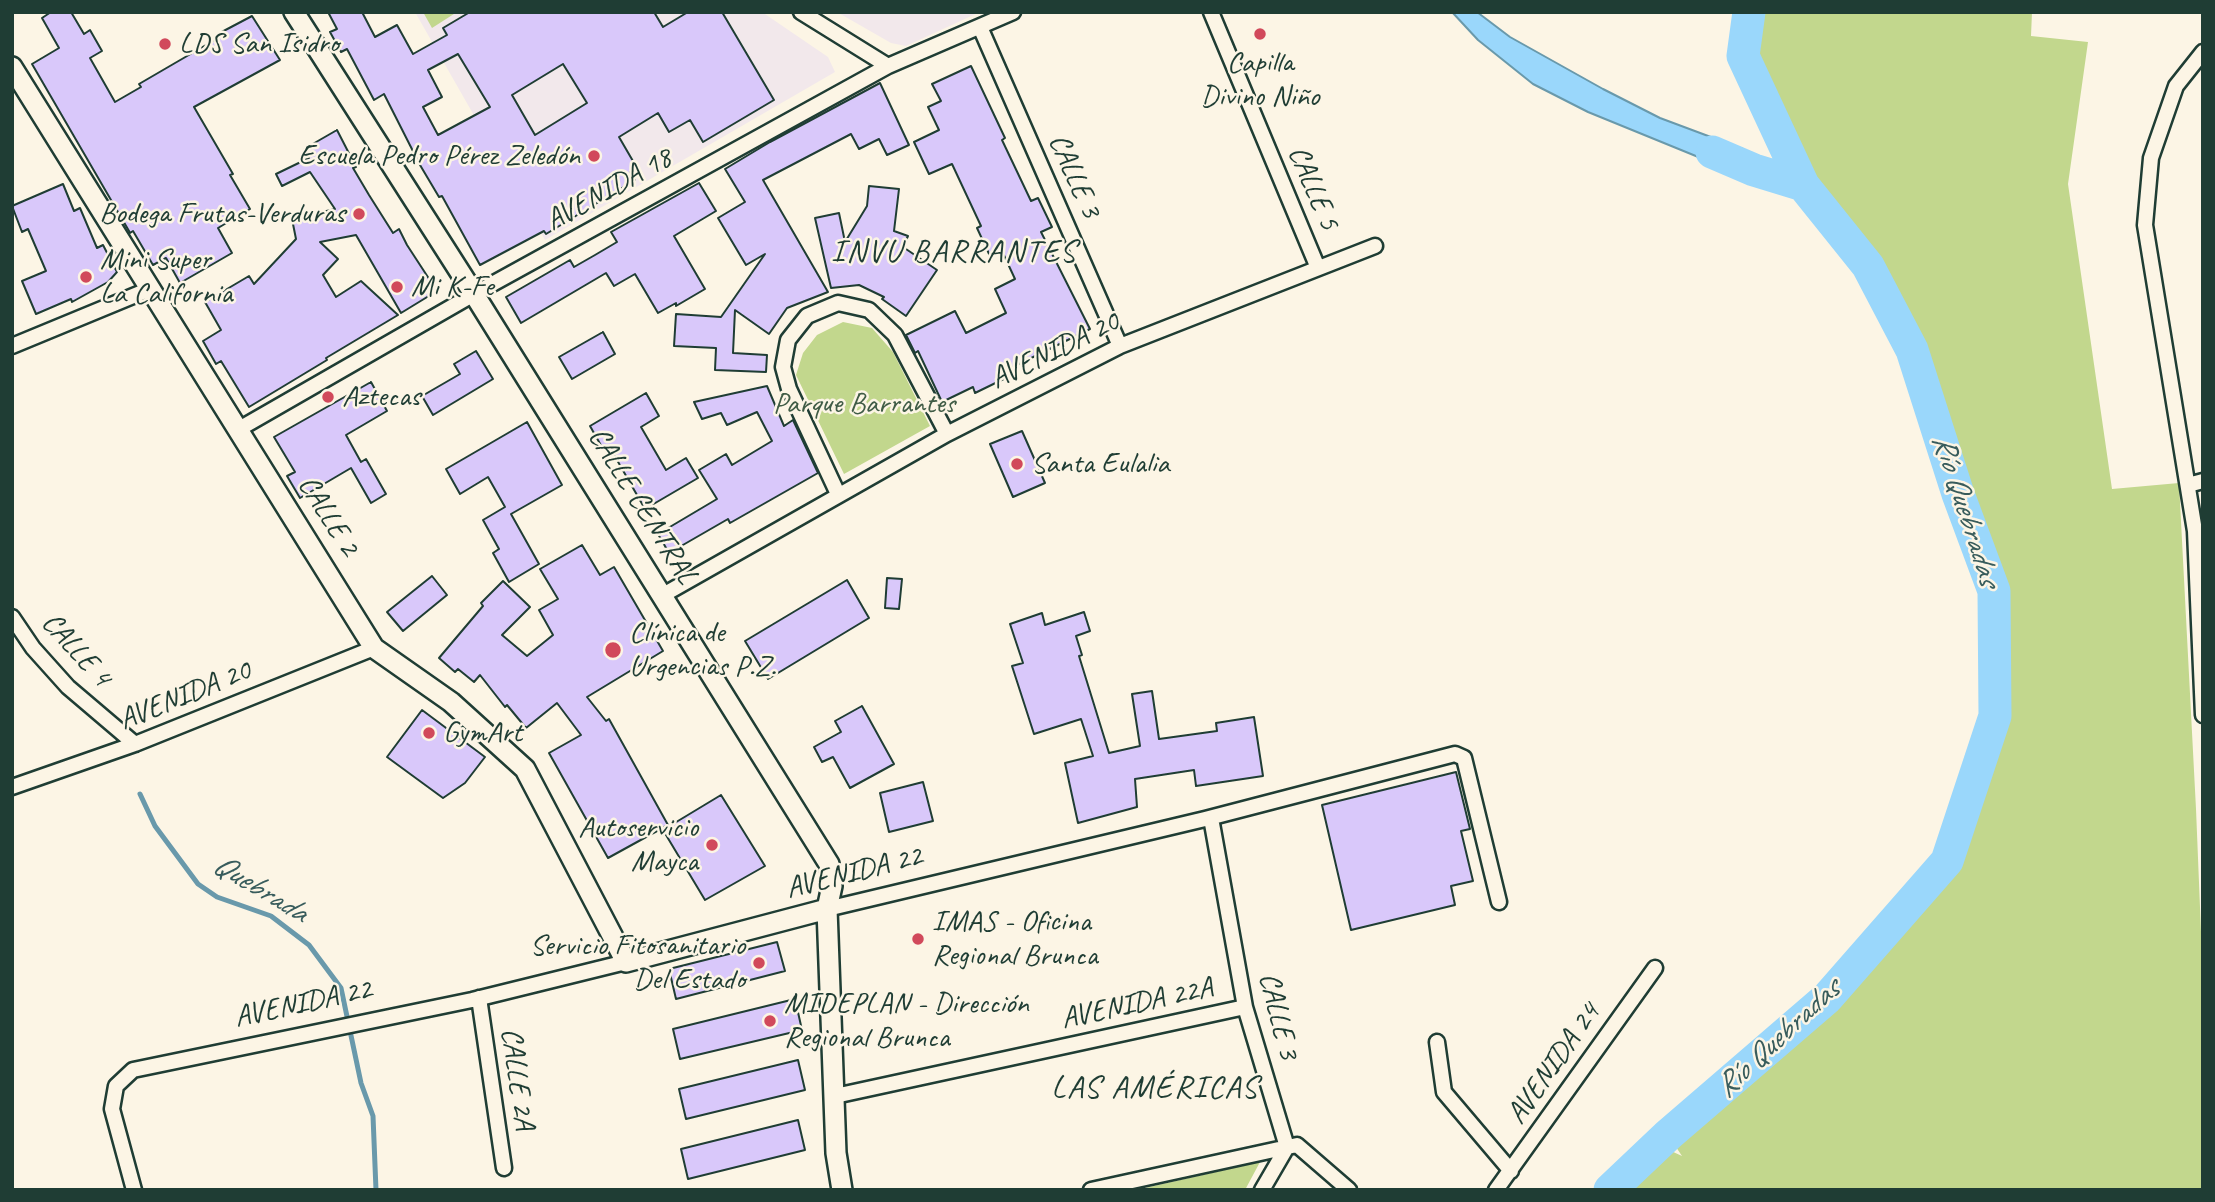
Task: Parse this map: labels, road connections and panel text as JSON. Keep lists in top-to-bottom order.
{
  "streets": {
    "main road": ["CALLE CENTRAL", "CALLE 2", "AVENIDA 22"],
    "street": [
      "CALLE 3",
      "CALLE 5",
      "AVENIDA 18",
      "AVENIDA 20",
      "CALLE 4",
      "AVENIDA 22A",
      "AVENIDA 24",
      "CALLE 2A"
    ]
  },
  "crossings": [
    ["CALLE 3", "AVENIDA 18"],
    ["CALLE 3", "AVENIDA 20"],
    ["CALLE 3", "AVENIDA 22"],
    ["CALLE 3", "AVENIDA 22A"],
    ["CALLE 5", "AVENIDA 20"],
    ["AVENIDA 18", "CALLE CENTRAL"],
    ["AVENIDA 18", "CALLE 2"],
    ["AVENIDA 20", "CALLE CENTRAL"],
    ["AVENIDA 20", "CALLE 2"],
    ["AVENIDA 20", "CALLE 4"],
    ["CALLE CENTRAL", "AVENIDA 22"],
    ["CALLE CENTRAL", "AVENIDA 22A"],
    ["CALLE 2", "AVENIDA 22"],
    ["AVENIDA 22", "CALLE 2A"]
  ],
  "districts": ["INVU BARRANTES", "LAS AMÉRICAS"],
  "water": ["Río Quebradas", "Quebrada"],
  "parks": ["Parque Barrantes"],
  "places": [
    "Capilla Divino Niño",
    "LDS San Isidro",
    "Escuela Pedro Pérez Zeledón",
    "Bodega Frutas-Verduras",
    "Mini Super La California",
    "Mi K-Fe",
    "Aztecas",
    "Santa Eulalia",
    "Clínica de Urgencias P.Z.",
    "GymArt",
    "Autoservicio Mayca",
    "IMAS - Oficina Regional Brunca",
    "Servicio Fitosanitario Del Estado",
    "MIDEPLAN - Dirección Regional Brunca"
  ]
}
